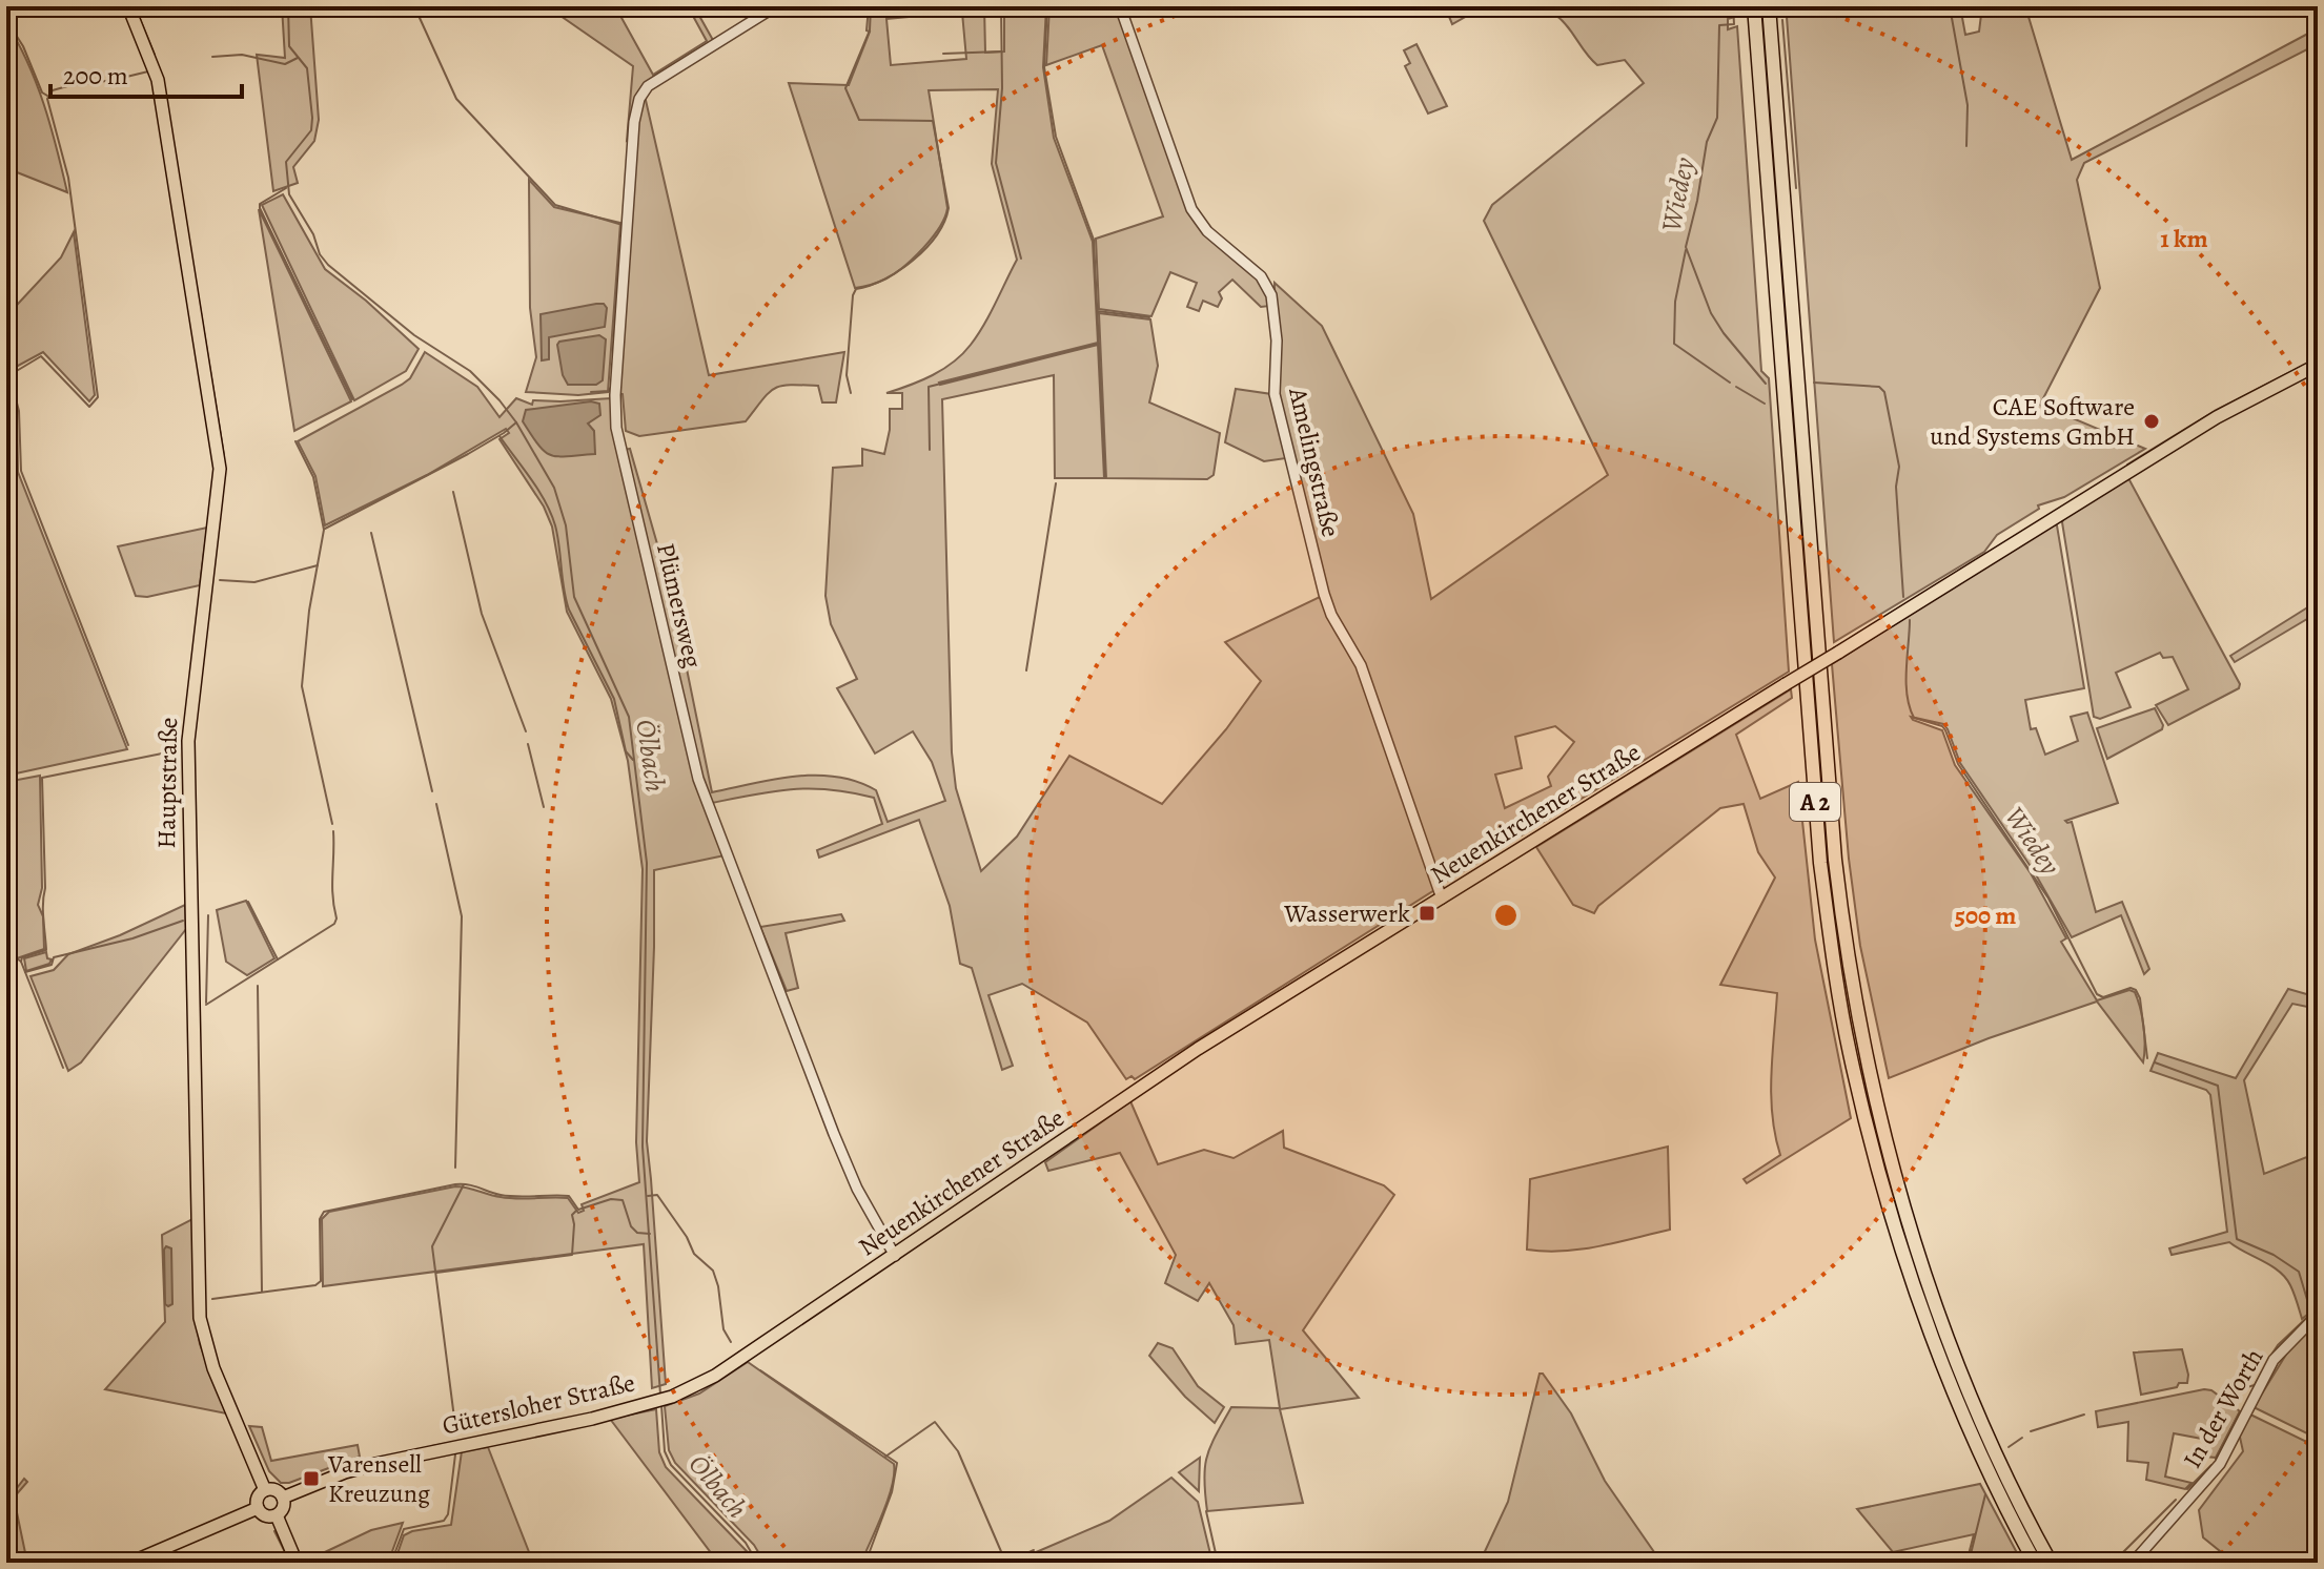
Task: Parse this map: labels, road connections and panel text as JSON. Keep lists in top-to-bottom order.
{
  "streets": {
    "highway": ["A 2"],
    "main road": ["Hauptstraße", "Neuenkirchener Straße", "Gütersloher Straße"],
    "street": ["Amelingstraße", "Plümersweg", "In der Worth"]
  },
  "crossings": [
    ["Amelingstraße", "Neuenkirchener Straße"],
    ["Plümersweg", "Neuenkirchener Straße"],
    ["Hauptstraße", "Gütersloher Straße"],
    ["Neuenkirchener Straße", "Gütersloher Straße"]
  ],
  "water": ["Wiedey", "Ölbach"],
  "places": {
    "other": ["CAE Software und Systems GmbH"],
    "transit": ["Wasserwerk", "Varensell Kreuzung"]
  },
  "scale_bar": "200 m",
  "rings": ["1 km", "500 m"]
}
